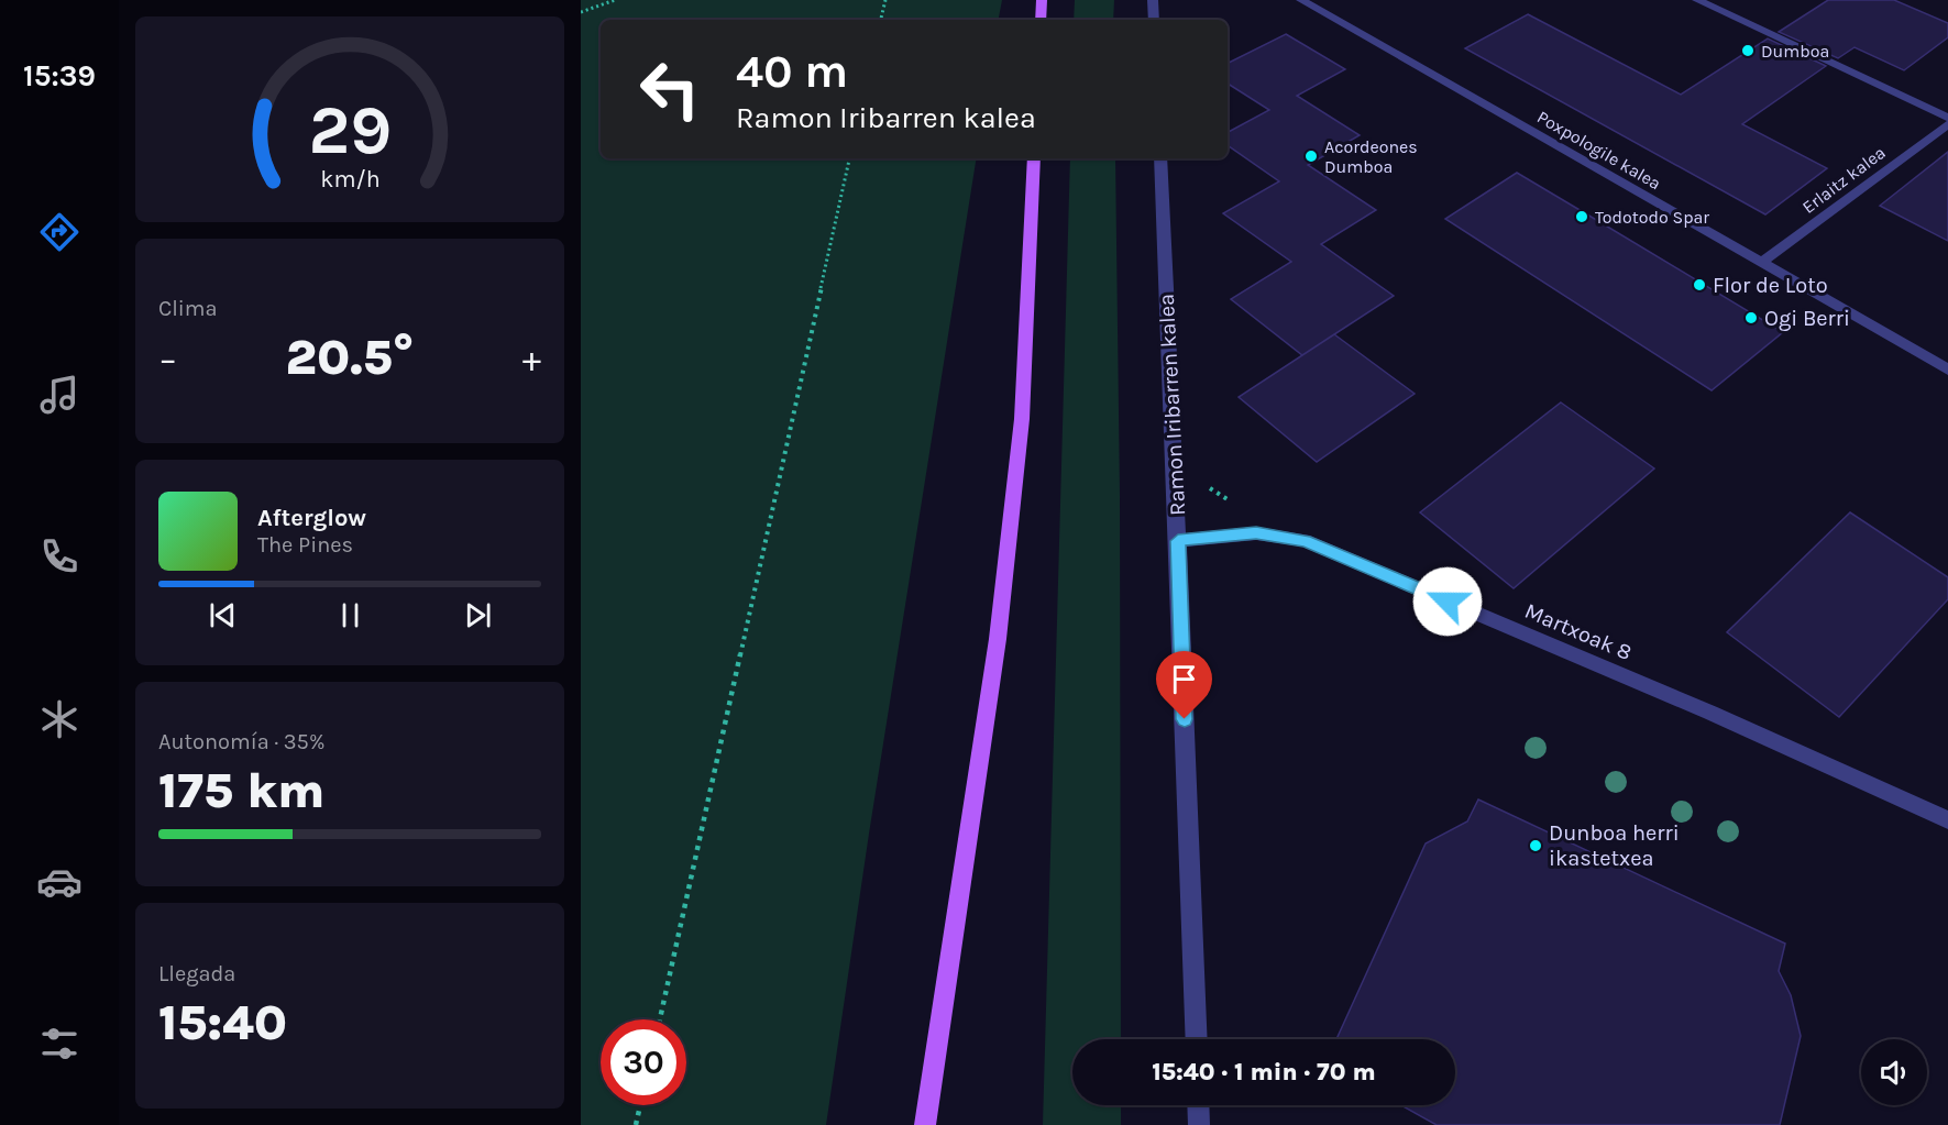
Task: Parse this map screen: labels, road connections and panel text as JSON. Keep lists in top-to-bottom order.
{
  "streets": {
    "street": [
      "Poxpologile kalea",
      "Erlaitz kalea",
      "Ramon Iribarren kalea",
      "Martxoak 8"
    ]
  },
  "crossings": [
    ["Poxpologile kalea", "Erlaitz kalea"],
    ["Ramon Iribarren kalea", "Martxoak 8"]
  ],
  "places": [
    "Dumboa",
    "Acordeones Dumboa",
    "Todotodo Spar",
    "Flor de Loto",
    "Ogi Berri",
    "Dunboa herri ikastetxea"
  ],
  "page": {
    "tabs": "15:39",
    "turn": ["40 m", "Ramon Iribarren kalea"],
    "tile": [
      "Clima",
      ["Autonomía · 35%", "175 km"],
      ["Llegada", "15:40"]
    ],
    "heat": ["−", "20.5°", "+"],
    "song": ["Afterglow", "The Pines"],
    "limit": "30",
    "trip": "15:40 · 1 min · 70 m",
    "gauge": ["29", "km/h"]
  }
}
